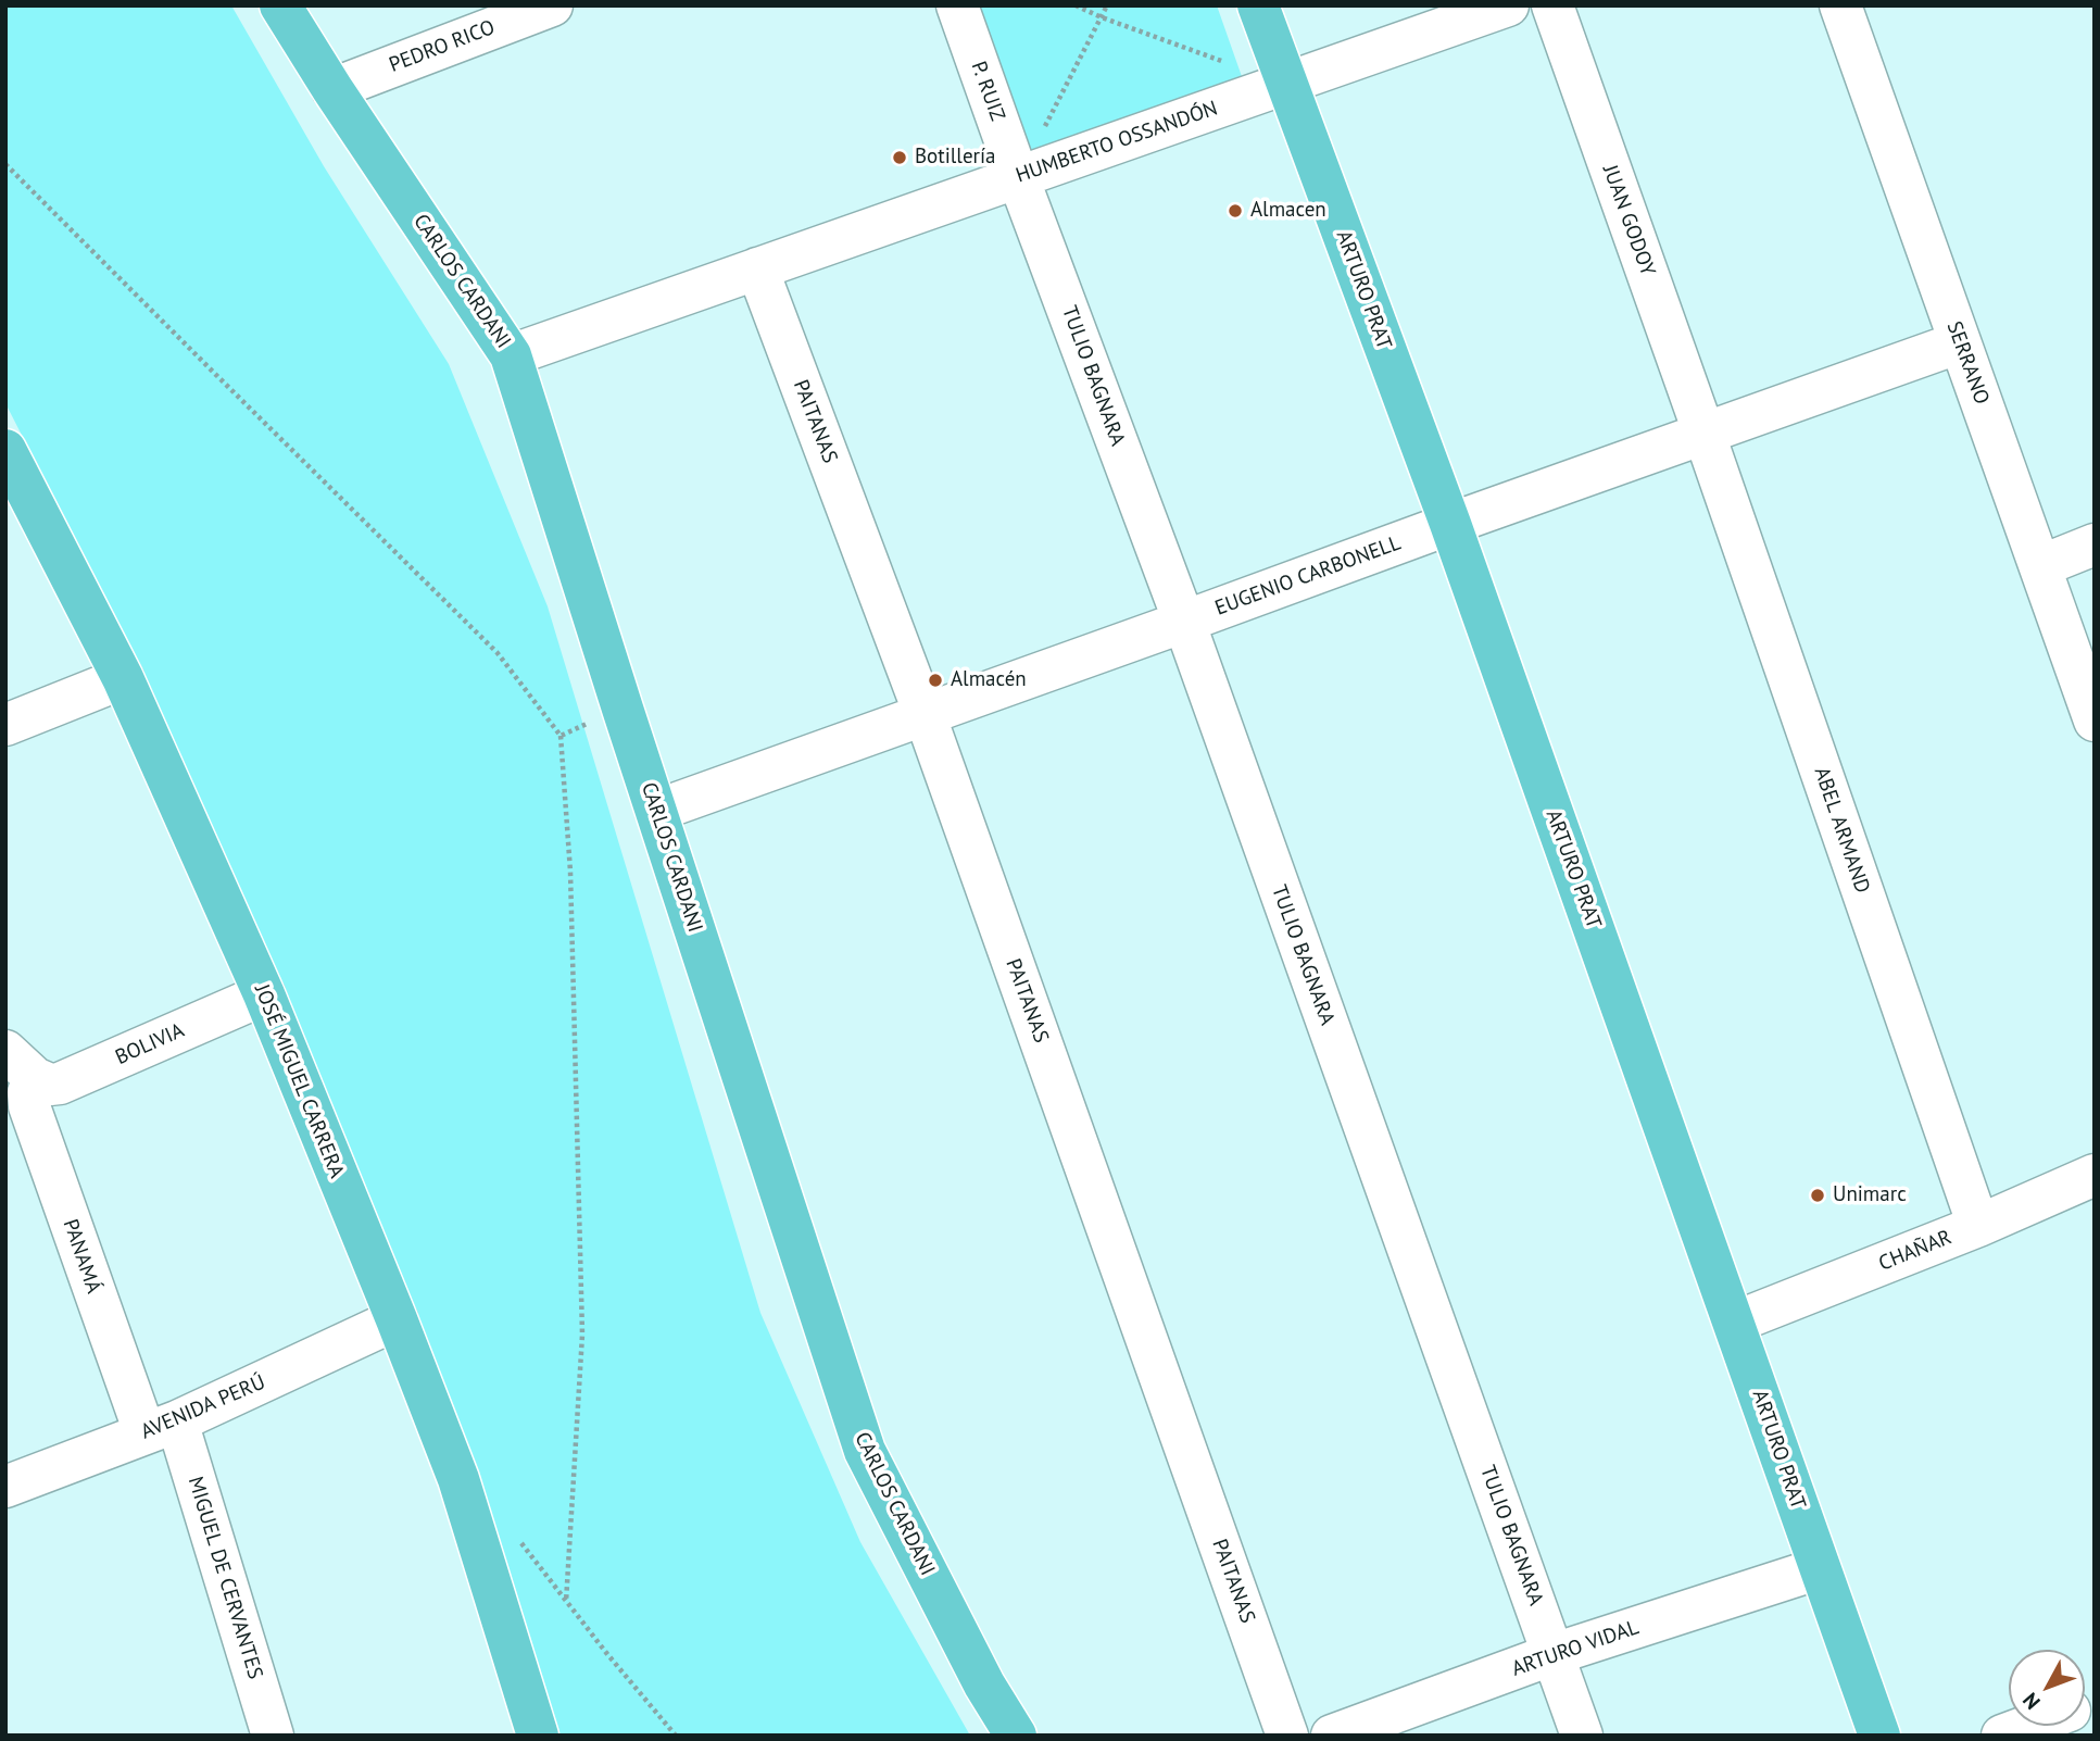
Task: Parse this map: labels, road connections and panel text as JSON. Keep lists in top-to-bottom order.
{
  "streets": {
    "main road": ["CARLOS CARDANI", "ARTURO PRAT", "JOSÉ MIGUEL CARRERA"],
    "street": [
      "PEDRO RICO",
      "P. RUIZ",
      "HUMBERTO OSSANDÓN",
      "JUAN GODOY",
      "SERRANO",
      "TULIO BAGNARA",
      "PAITANAS",
      "EUGENIO CARBONELL",
      "ABEL ARMAND",
      "BOLIVIA",
      "CHAÑAR",
      "PANAMÁ",
      "AVENIDA PERÚ",
      "MIGUEL DE CERVANTES",
      "ARTURO VIDAL"
    ]
  },
  "crossings": [
    ["PEDRO RICO", "CARLOS CARDANI"],
    ["P. RUIZ", "HUMBERTO OSSANDÓN"],
    ["P. RUIZ", "TULIO BAGNARA"],
    ["HUMBERTO OSSANDÓN", "CARLOS CARDANI"],
    ["HUMBERTO OSSANDÓN", "ARTURO PRAT"],
    ["HUMBERTO OSSANDÓN", "TULIO BAGNARA"],
    ["HUMBERTO OSSANDÓN", "PAITANAS"],
    ["JUAN GODOY", "EUGENIO CARBONELL"],
    ["JUAN GODOY", "ABEL ARMAND"],
    ["CARLOS CARDANI", "EUGENIO CARBONELL"],
    ["ARTURO PRAT", "EUGENIO CARBONELL"],
    ["ARTURO PRAT", "CHAÑAR"],
    ["ARTURO PRAT", "ARTURO VIDAL"],
    ["SERRANO", "EUGENIO CARBONELL"],
    ["TULIO BAGNARA", "EUGENIO CARBONELL"],
    ["TULIO BAGNARA", "ARTURO VIDAL"],
    ["PAITANAS", "EUGENIO CARBONELL"],
    ["EUGENIO CARBONELL", "ABEL ARMAND"],
    ["ABEL ARMAND", "CHAÑAR"],
    ["BOLIVIA", "JOSÉ MIGUEL CARRERA"],
    ["BOLIVIA", "PANAMÁ"],
    ["JOSÉ MIGUEL CARRERA", "AVENIDA PERÚ"],
    ["PANAMÁ", "AVENIDA PERÚ"],
    ["PANAMÁ", "MIGUEL DE CERVANTES"],
    ["AVENIDA PERÚ", "MIGUEL DE CERVANTES"]
  ],
  "places": [
    "Botillería",
    "Almacen",
    "Almacén",
    "Unimarc"
  ],
  "north": "bottom left"
}
